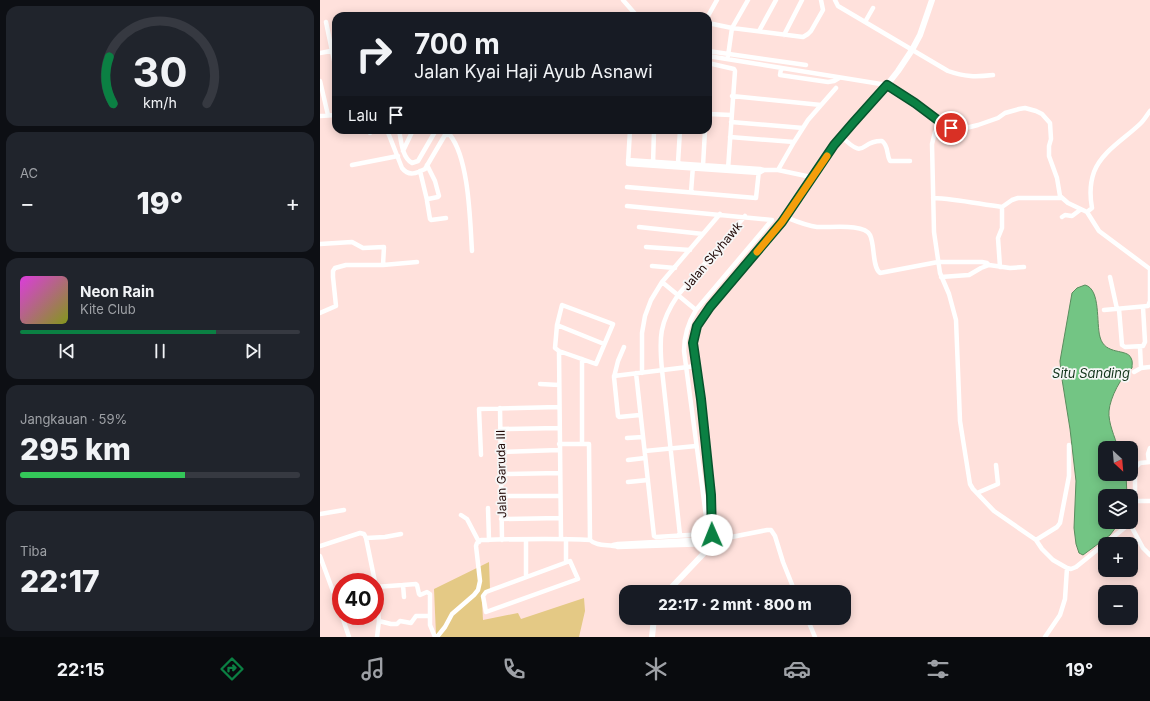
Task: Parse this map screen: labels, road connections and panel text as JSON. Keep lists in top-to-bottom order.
{
  "streets": {
    "street": ["Jalan Skyhawk", "Jalan Garuda III"]
  },
  "water": ["Situ Sanding"],
  "north": "bottom right",
  "page": {
    "turn": ["700 m", "Jalan Kyai Haji Ayub Asnawi"],
    "then": "Lalu",
    "tile": [
      "AC",
      ["Jangkauan · 59%", "295 km"],
      ["Tiba", "22:17"]
    ],
    "heat": ["−", "19°", "+"],
    "song": ["Neon Rain", "Kite Club"],
    "map_buttons": ["+", "−"],
    "limit": "40",
    "trip": "22:17 · 2 mnt · 800 m",
    "tabs": ["22:15", "19°"],
    "gauge": ["30", "km/h"]
  }
}
